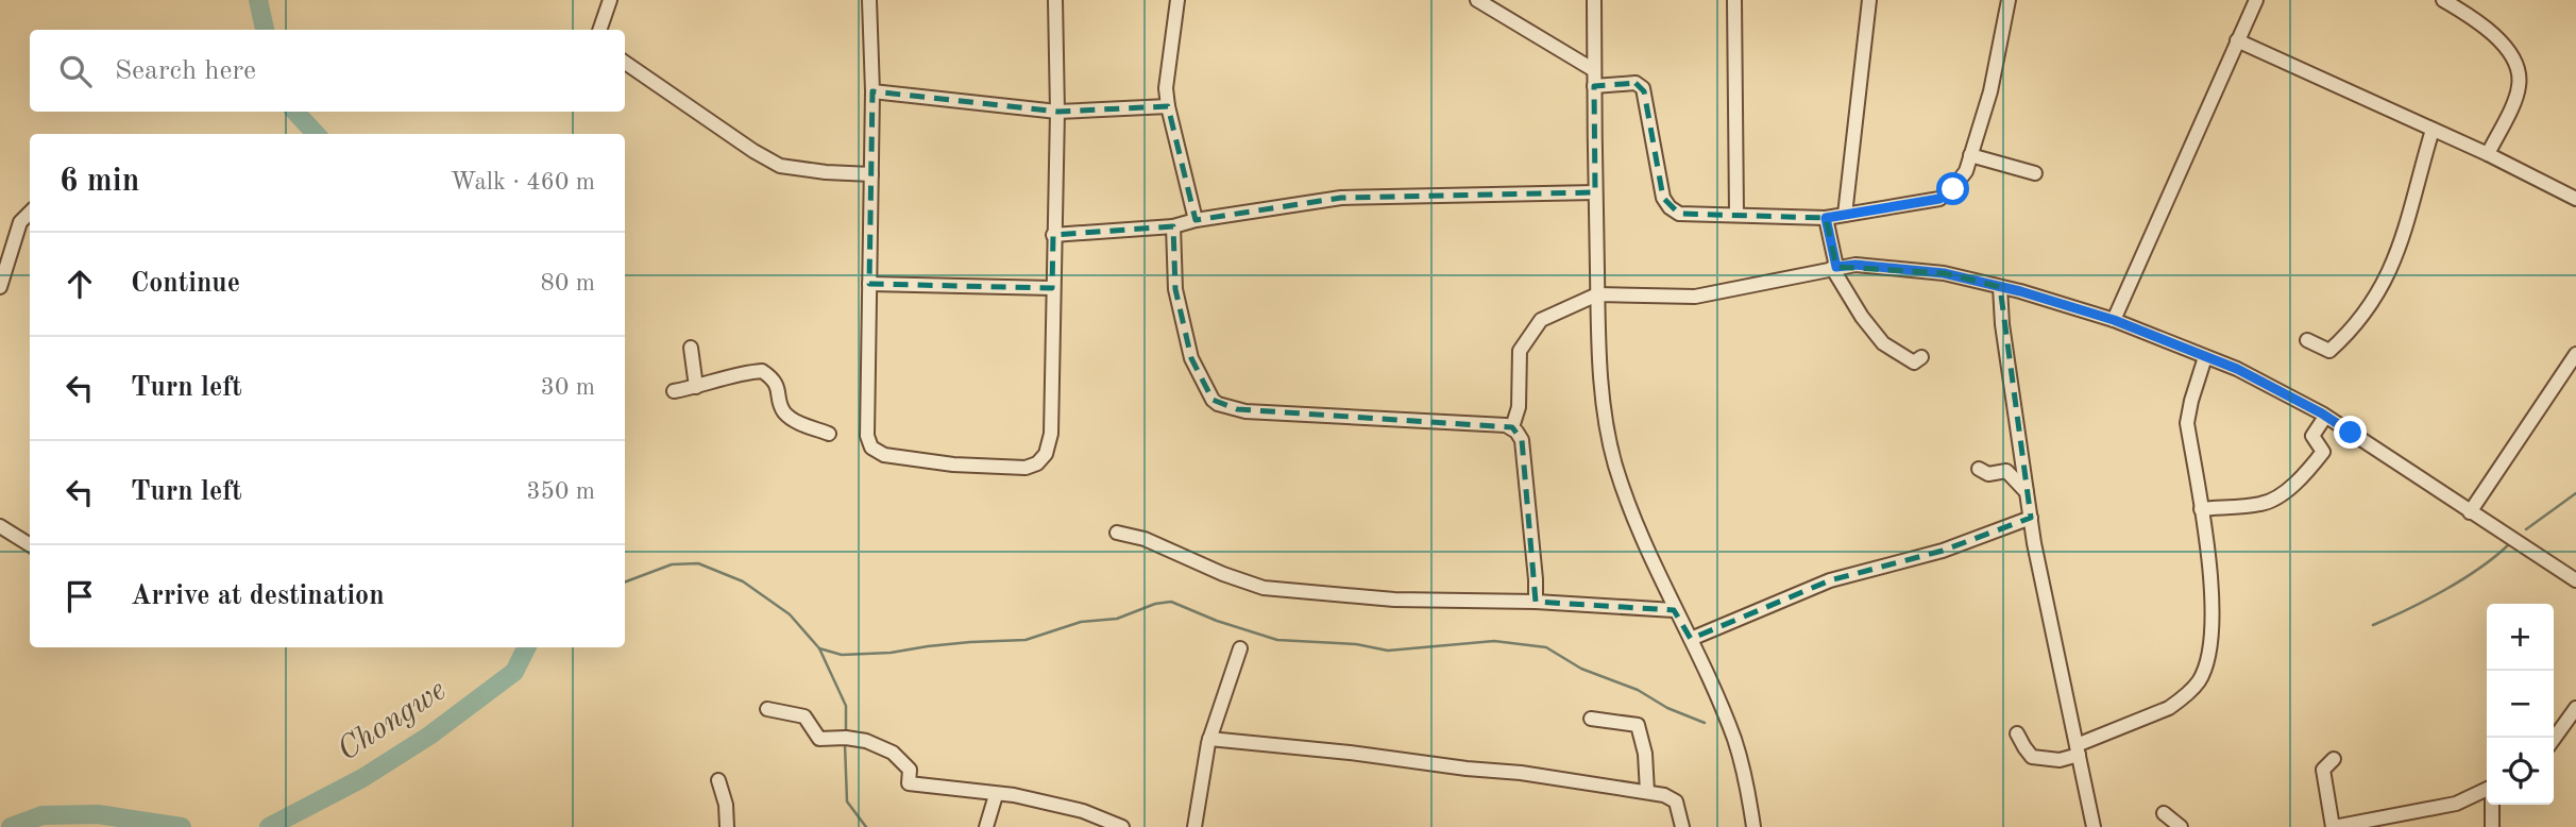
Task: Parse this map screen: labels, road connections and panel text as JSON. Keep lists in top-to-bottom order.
{
  "water": ["Chongwe"],
  "page": {
    "search": "Search here",
    "heading": ["6 min", "Walk · 460 m"],
    "list": [
      ["Continue", "80 m"],
      ["Turn left", "30 m"],
      ["Turn left", "350 m"],
      "Arrive at destination"
    ],
    "map_buttons": ["+", "−"]
  }
}
